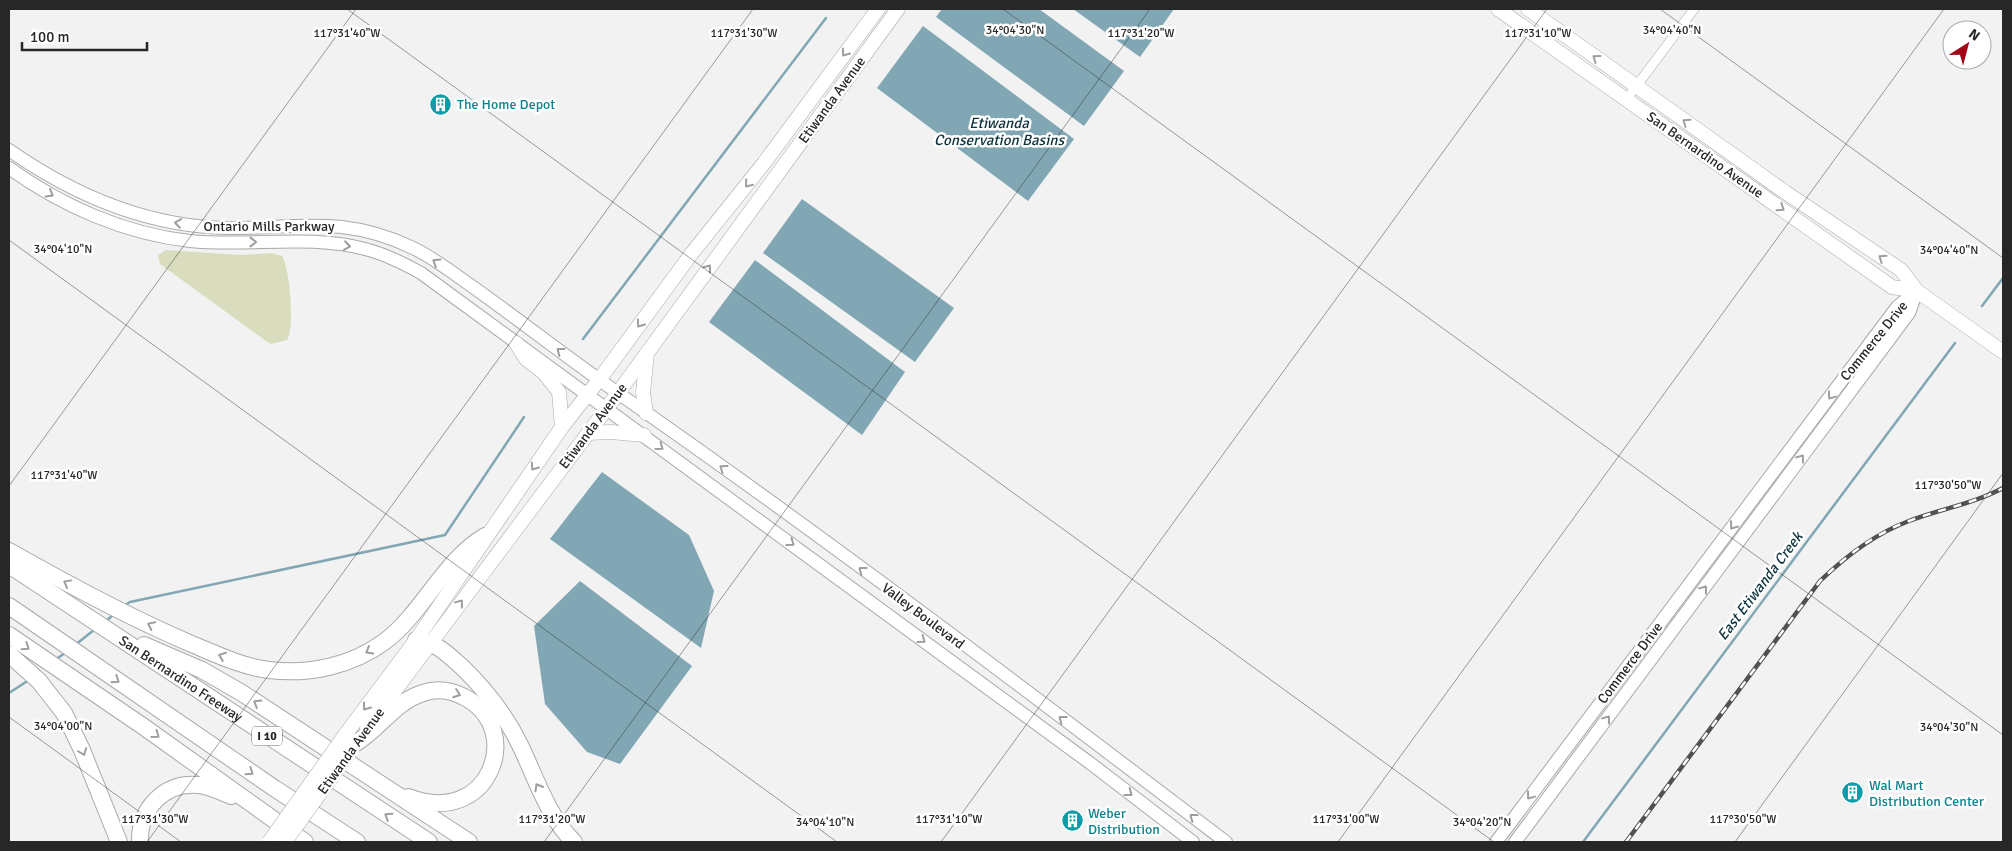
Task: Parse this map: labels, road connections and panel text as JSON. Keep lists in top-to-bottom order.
{
  "streets": {
    "highway": ["San Bernardino Freeway", "I 10"],
    "main road": [
      "Etiwanda Avenue",
      "San Bernardino Avenue",
      "Ontario Mills Parkway",
      "Commerce Drive",
      "Valley Boulevard"
    ]
  },
  "crossings": [
    ["Etiwanda Avenue", "Ontario Mills Parkway"],
    ["Etiwanda Avenue", "Valley Boulevard"],
    ["San Bernardino Avenue", "Commerce Drive"],
    ["Ontario Mills Parkway", "Valley Boulevard"]
  ],
  "water": ["Etiwanda Conservation Basins", "East Etiwanda Creek"],
  "places": {
    "building": ["The Home Depot", "Wal Mart Distribution Center", "Weber Distribution"]
  },
  "scale_bar": "100 m",
  "north": "top right",
  "coordinates": [
    "34°04'30\"N",
    "34°04'40\"N",
    "117°31'40\"W",
    "117°31'30\"W",
    "117°31'20\"W",
    "117°31'10\"W",
    "34°04'10\"N",
    "117°30'50\"W",
    "34°04'00\"N",
    "117°31'00\"W",
    "34°04'20\"N"
  ]
}
